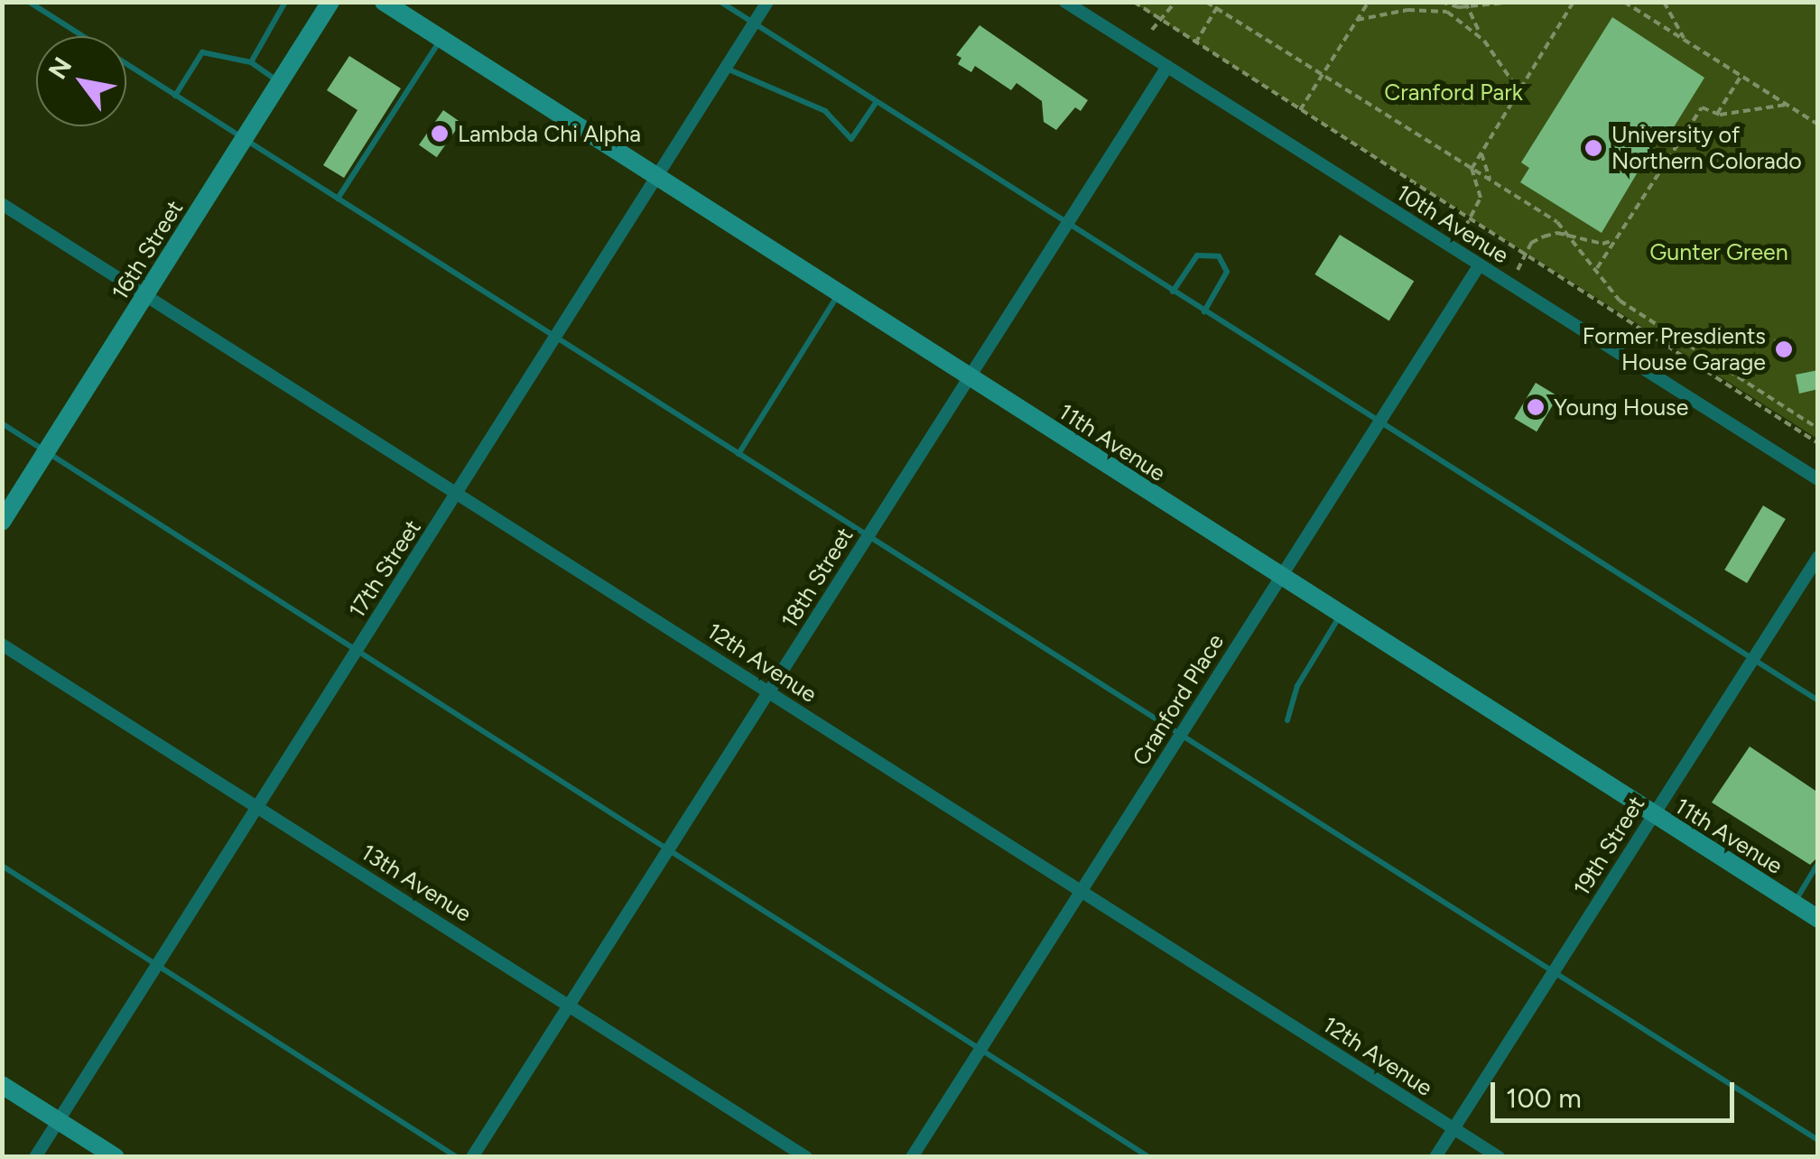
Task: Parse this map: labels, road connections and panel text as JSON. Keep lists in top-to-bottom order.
{
  "streets": {
    "main road": ["16th Street", "11th Avenue"],
    "street": [
      "10th Avenue",
      "17th Street",
      "18th Street",
      "12th Avenue",
      "Cranford Place",
      "19th Street",
      "13th Avenue"
    ]
  },
  "crossings": [
    ["10th Avenue", "18th Street"],
    ["10th Avenue", "Cranford Place"],
    ["16th Street", "12th Avenue"],
    ["11th Avenue", "17th Street"],
    ["11th Avenue", "18th Street"],
    ["11th Avenue", "Cranford Place"],
    ["11th Avenue", "19th Street"],
    ["17th Street", "12th Avenue"],
    ["17th Street", "13th Avenue"],
    ["18th Street", "12th Avenue"],
    ["18th Street", "13th Avenue"],
    ["12th Avenue", "Cranford Place"],
    ["12th Avenue", "19th Street"]
  ],
  "parks": ["Cranford Park", "Gunter Green"],
  "places": [
    "Lambda Chi Alpha",
    "University of Northern Colorado",
    "Former Presdients House Garage",
    "Young House"
  ],
  "scale_bar": "100 m",
  "north": "top left"
}
